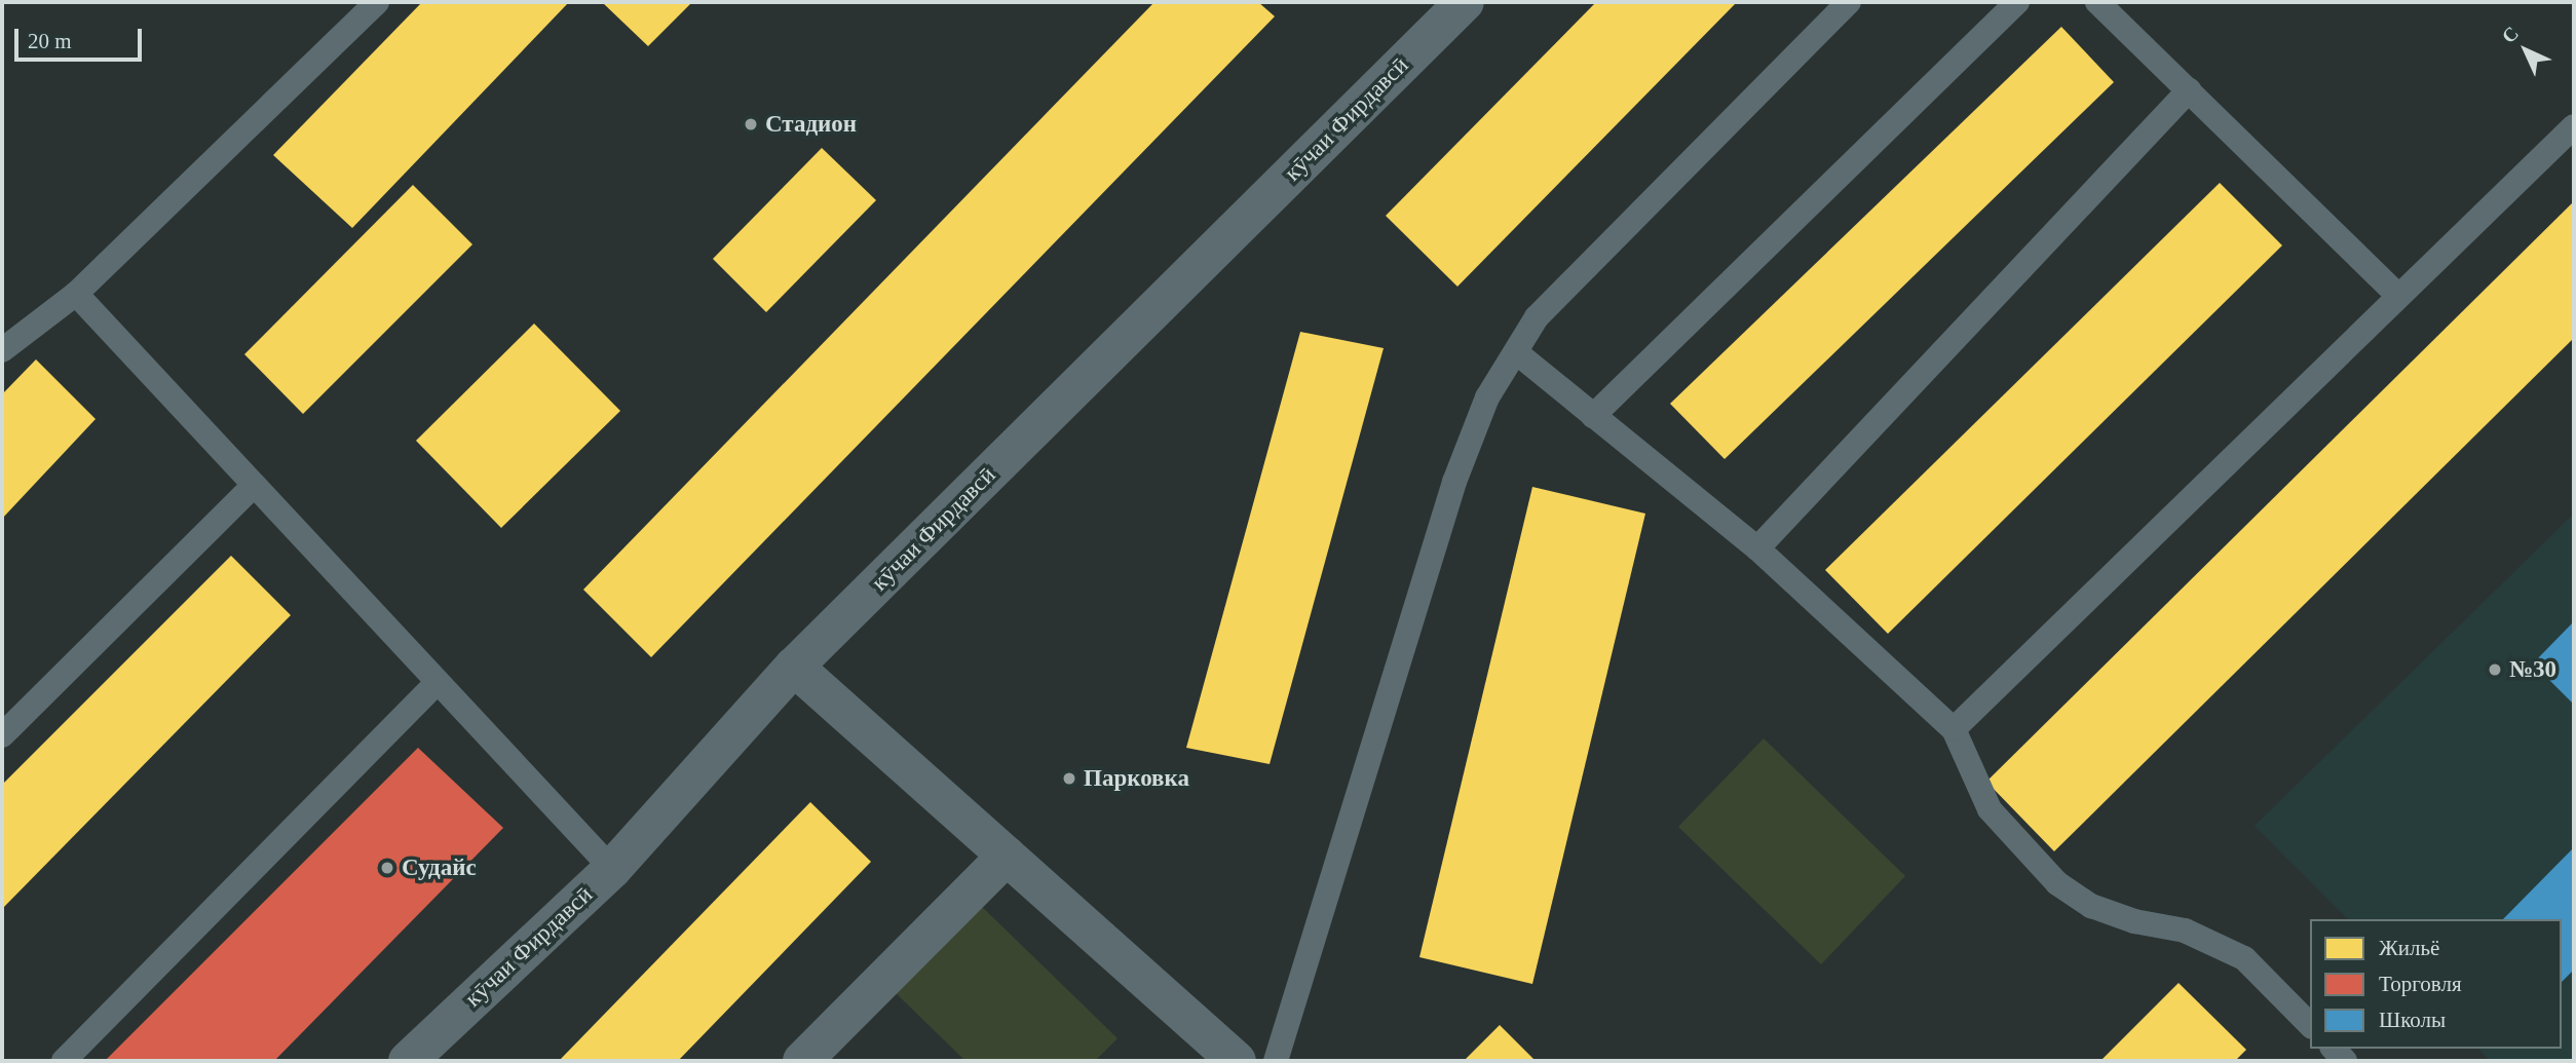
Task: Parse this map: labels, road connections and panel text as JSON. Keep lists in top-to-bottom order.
{
  "streets": {
    "street": ["кӯчаи Фирдавсӣ"]
  },
  "places": [
    "Стадион",
    "№30",
    "Парковка",
    "Судайс"
  ],
  "legend": ["Жильё", "Торговля", "Школы"],
  "scale_bar": "20 m",
  "north": "top left"
}
